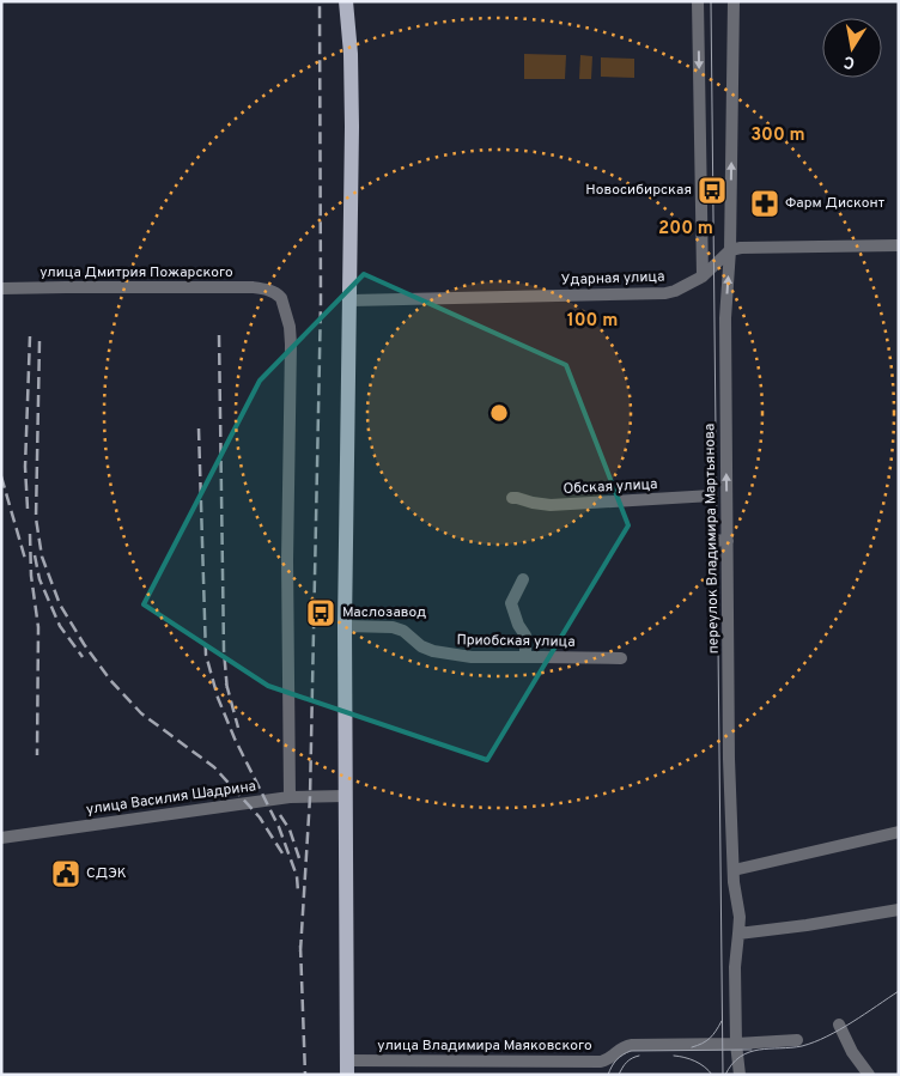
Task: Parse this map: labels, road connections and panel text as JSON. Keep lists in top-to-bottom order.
{
  "streets": {
    "street": [
      "улица Дмитрия Пожарского",
      "Ударная улица",
      "Обская улица",
      "переулок Владимира Мартьянова",
      "Приобская улица",
      "улица Василия Шадрина",
      "улица Владимира Маяковского"
    ]
  },
  "crossings": [
    ["улица Дмитрия Пожарского", "улица Василия Шадрина"],
    ["Ударная улица", "переулок Владимира Мартьянова"],
    ["переулок Владимира Мартьянова", "улица Владимира Маяковского"]
  ],
  "places": {
    "bus stop": ["Новосибирская", "Маслозавод"],
    "pharmacy": ["Фарм Дисконт"],
    "public building": ["СДЭК"]
  },
  "north": "bottom",
  "rings": ["300 m", "200 m", "100 m"]
}
